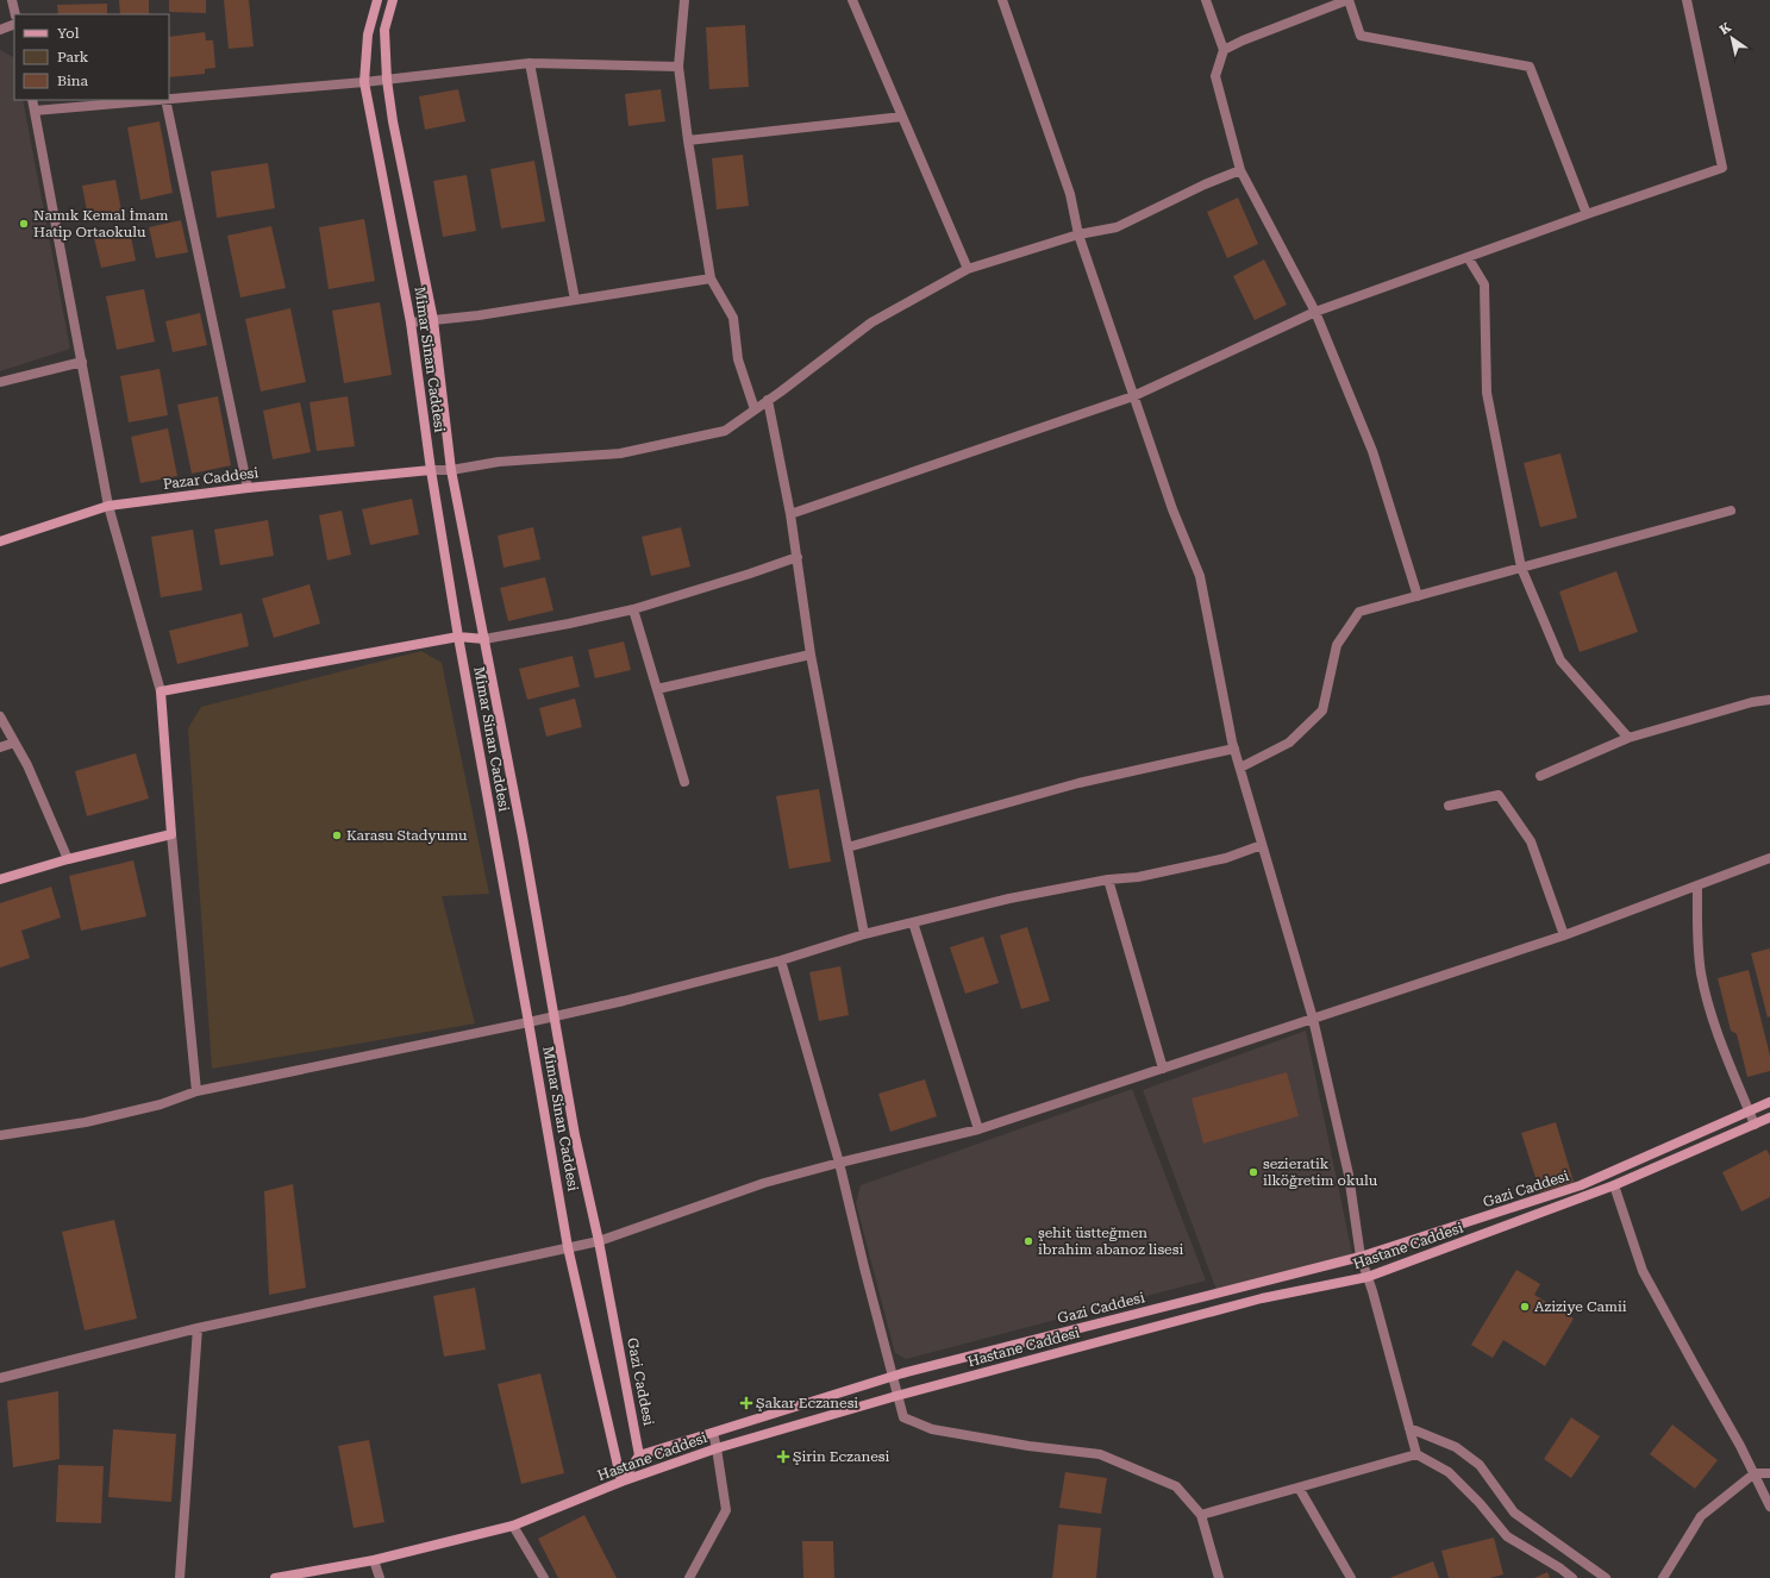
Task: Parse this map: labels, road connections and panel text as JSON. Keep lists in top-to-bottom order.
{
  "streets": {
    "main road": [
      "Mimar Sinan Caddesi",
      "Pazar Caddesi",
      "Gazi Caddesi",
      "Hastane Caddesi"
    ]
  },
  "crossings": [
    ["Mimar Sinan Caddesi", "Pazar Caddesi"],
    ["Mimar Sinan Caddesi", "Gazi Caddesi"],
    ["Mimar Sinan Caddesi", "Hastane Caddesi"]
  ],
  "places": {
    "other": [
      "Namık Kemal İmam Hatip Ortaokulu",
      "Karasu Stadyumu",
      "sezieratik ilköğretim okulu",
      "şehit üstteğmen ibrahim abanoz lisesi",
      "Aziziye Camii"
    ],
    "health": ["Şakar Eczanesi", "Şirin Eczanesi"]
  },
  "legend": ["Yol", "Park", "Bina"],
  "north": "top left"
}
